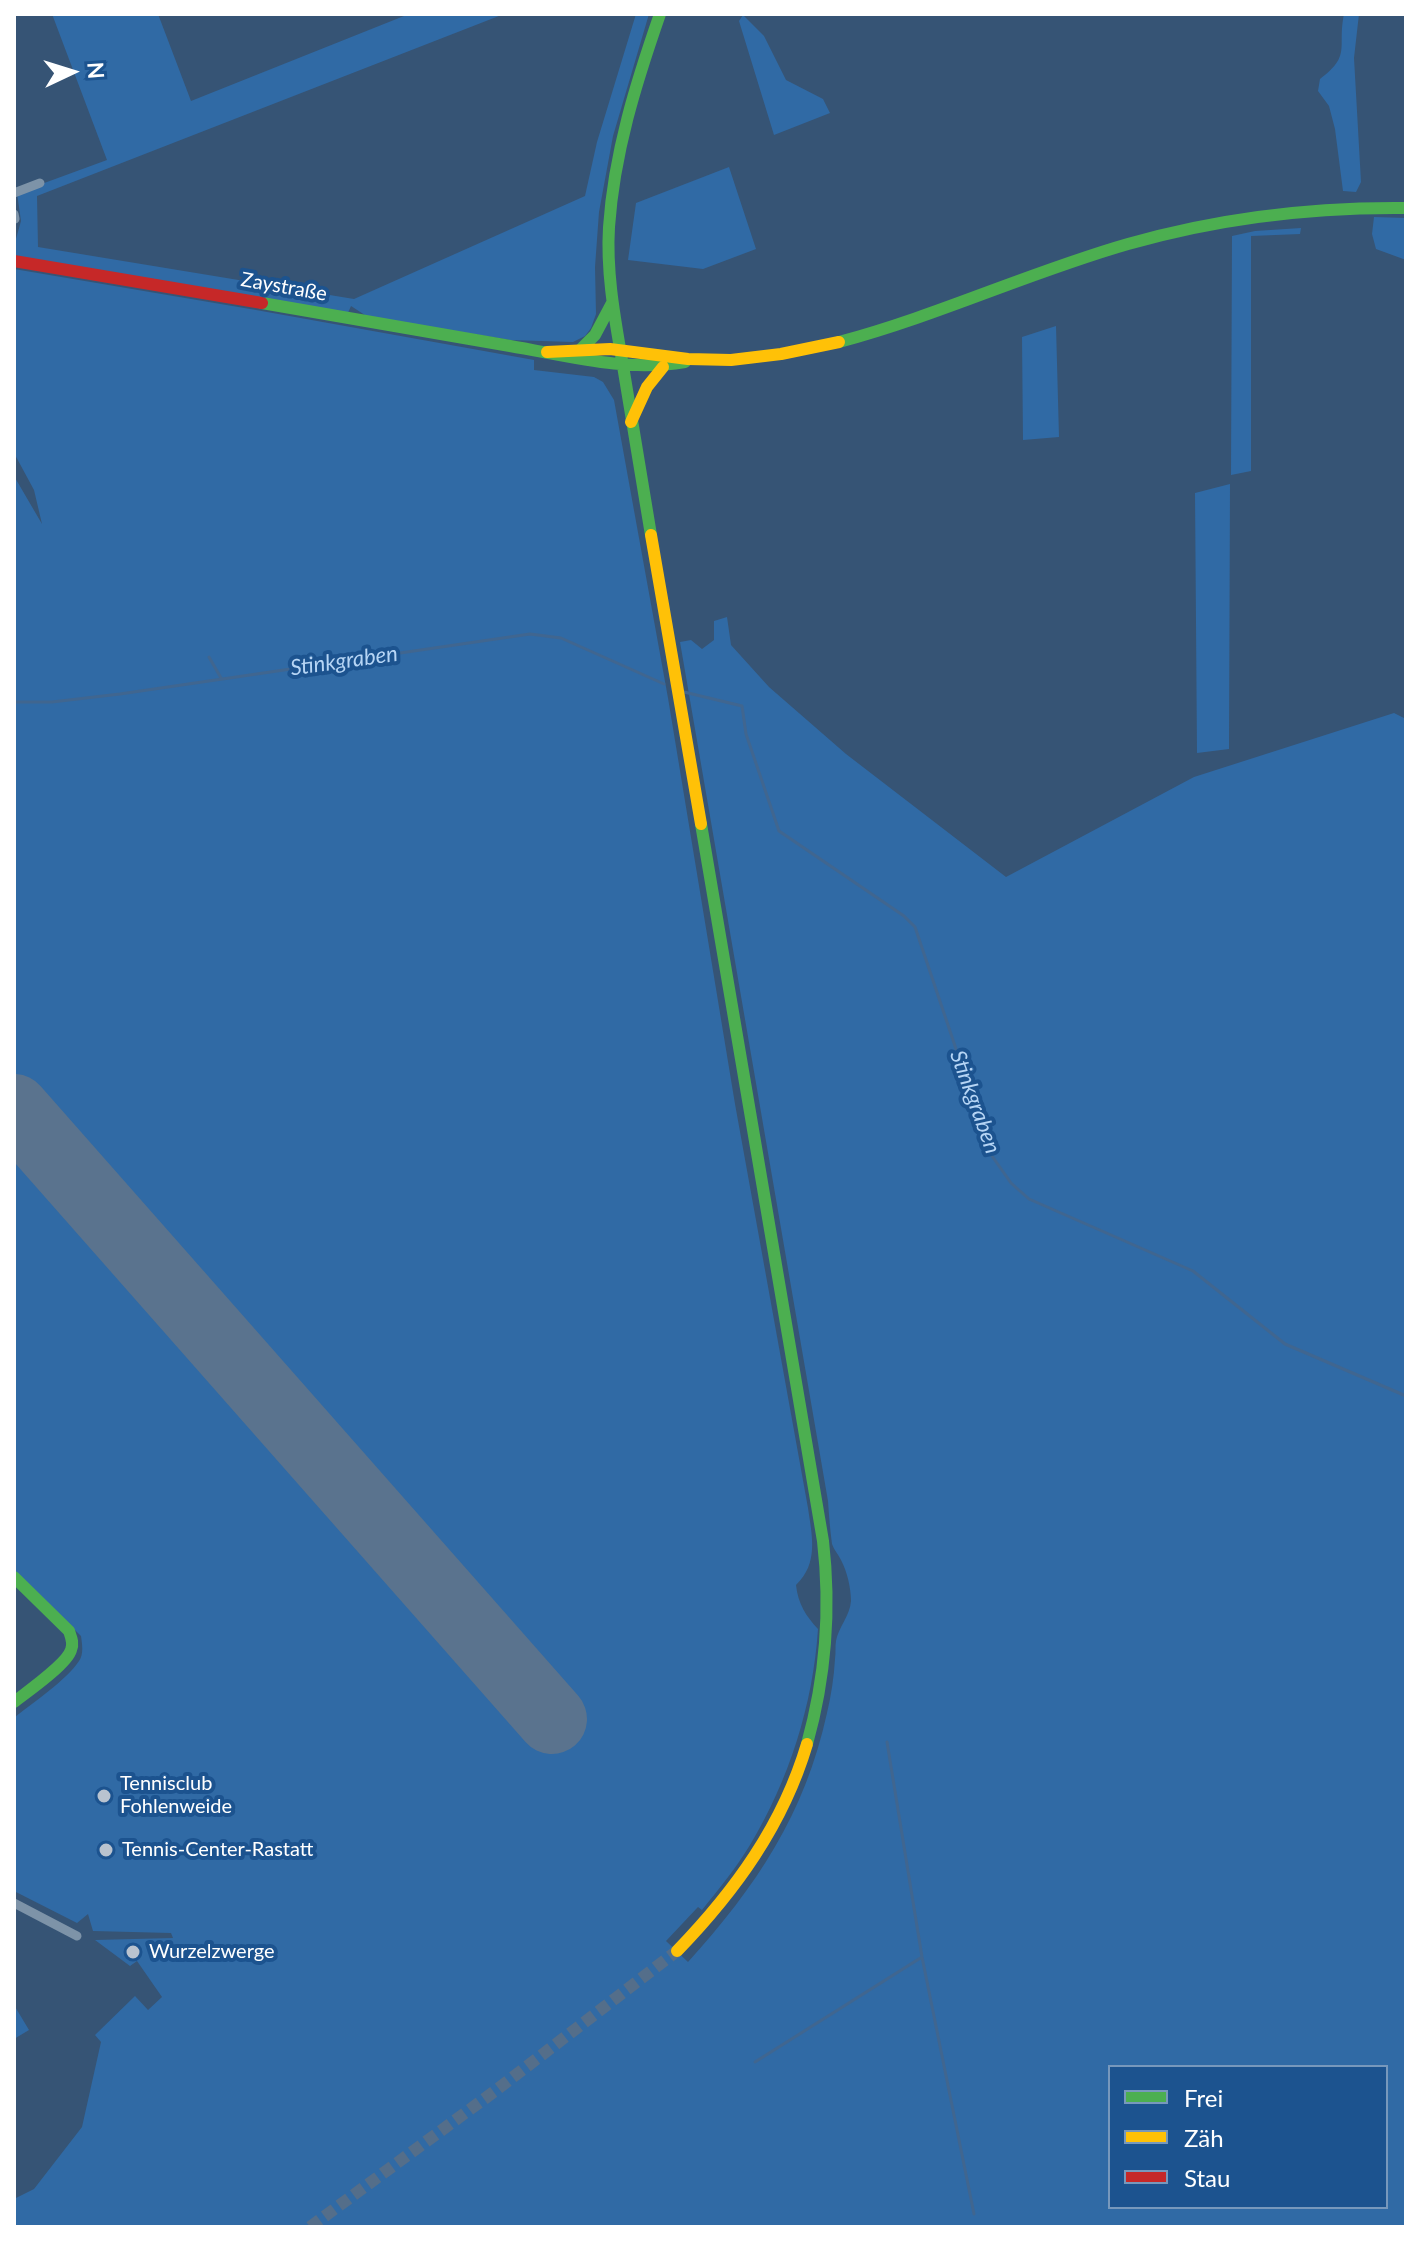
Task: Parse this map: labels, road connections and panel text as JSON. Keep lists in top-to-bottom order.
{
  "streets": {
    "main road": ["Zaystraße"]
  },
  "water": ["Stinkgraben"],
  "places": ["Tennisclub Fohlenweide", "Tennis-Center-Rastatt", "Wurzelzwerge"],
  "legend": ["Frei", "Zäh", "Stau"],
  "north": "right"
}
